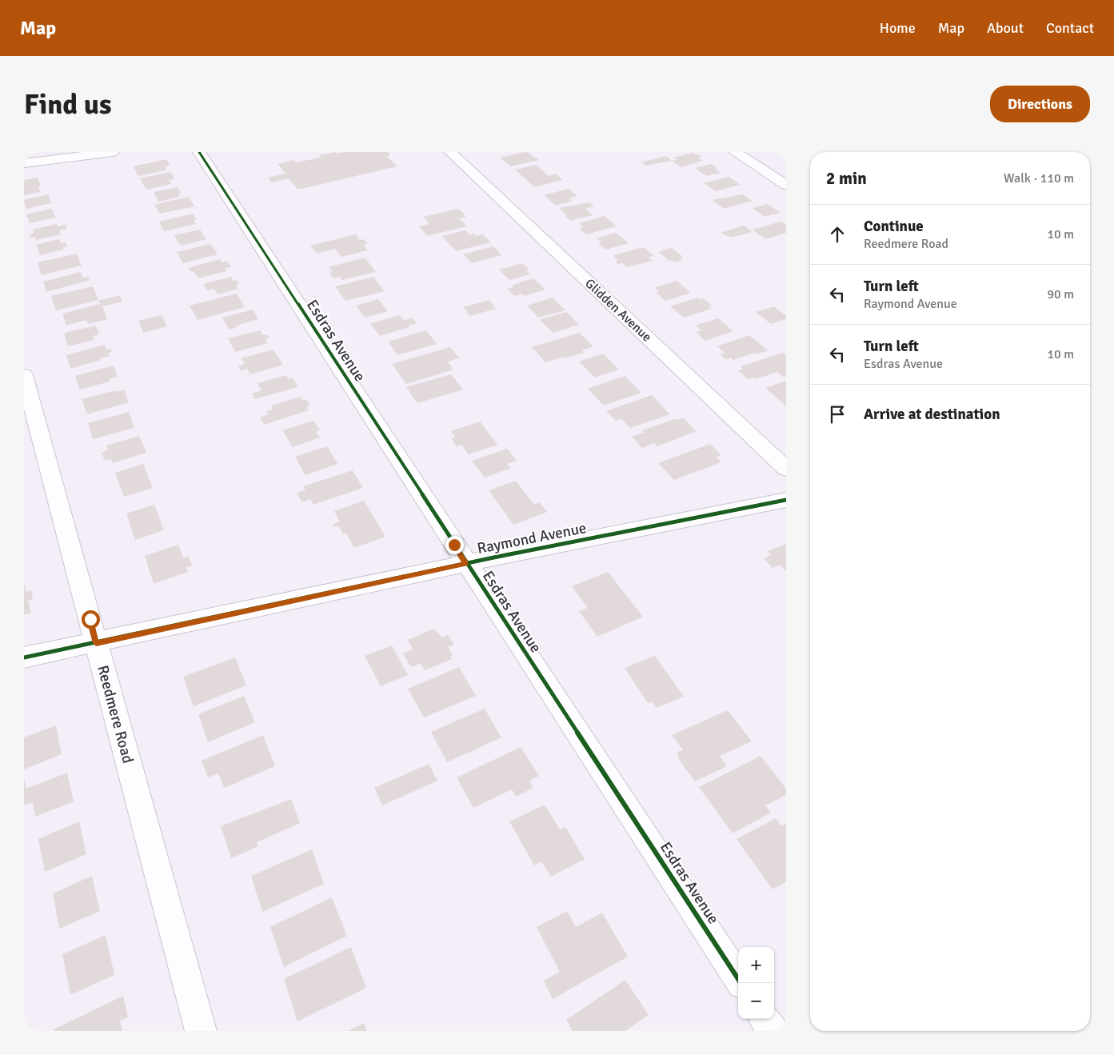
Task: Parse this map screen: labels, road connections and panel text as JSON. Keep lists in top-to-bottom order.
{
  "streets": {
    "street": [
      "Glidden Avenue",
      "Esdras Avenue",
      "Raymond Avenue",
      "Reedmere Road"
    ]
  },
  "crossings": [
    ["Esdras Avenue", "Raymond Avenue"],
    ["Raymond Avenue", "Reedmere Road"]
  ],
  "page": {
    "header": "Map",
    "nav": [
      "Home",
      "Map",
      "About",
      "Contact"
    ],
    "buttons": "Directions",
    "title": "Find us",
    "heading": ["2 min", "Walk · 110 m"],
    "list": [
      ["Continue", "Reedmere Road", "10 m"],
      ["Turn left", "Raymond Avenue", "90 m"],
      ["Turn left", "Esdras Avenue", "10 m"],
      "Arrive at destination"
    ],
    "map_buttons": ["+", "−"]
  }
}
